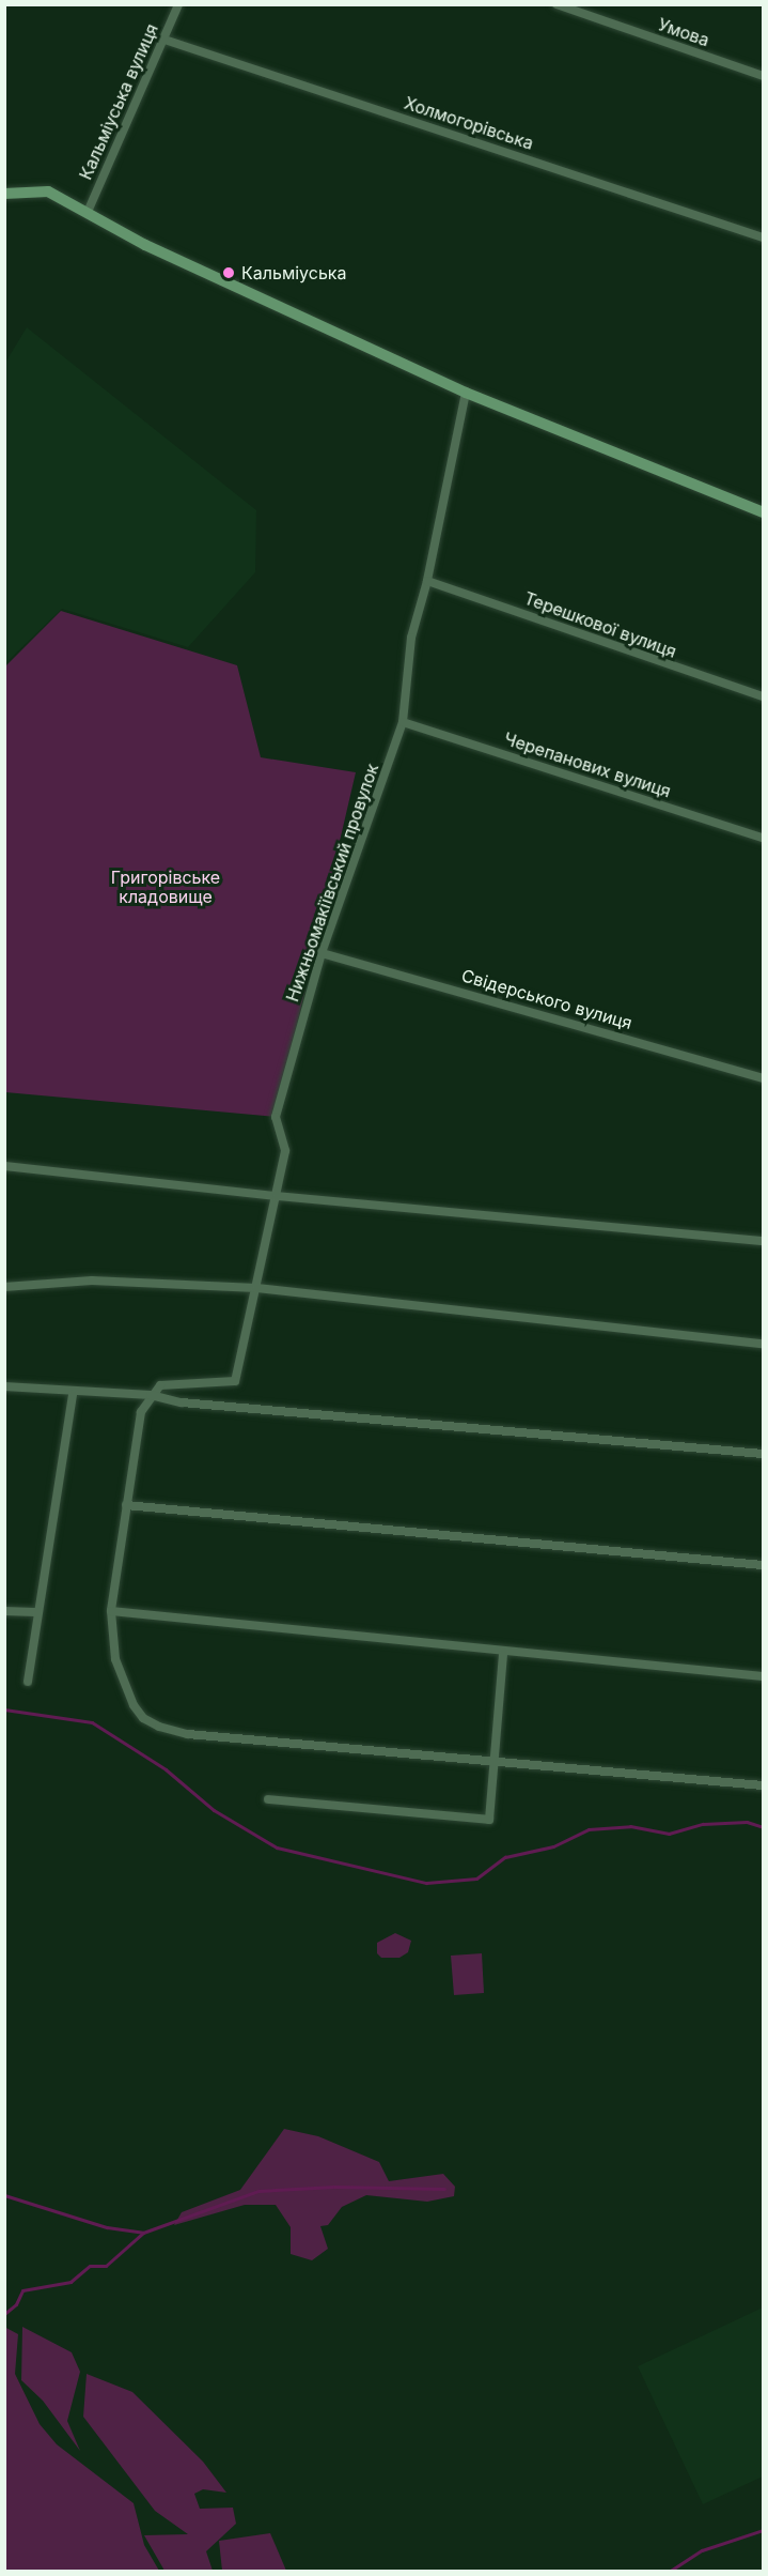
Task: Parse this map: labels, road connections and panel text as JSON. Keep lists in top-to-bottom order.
{
  "streets": {
    "street": [
      "Умова",
      "Кальміуська вулиця",
      "Холмогорівська",
      "Терешкової вулиця",
      "Черепанових вулиця",
      "Нижньомакіївський провулок",
      "Свiдерського вулиця"
    ]
  },
  "crossings": [
    ["Кальміуська вулиця", "Холмогорівська"],
    ["Терешкової вулиця", "Нижньомакіївський провулок"],
    ["Черепанових вулиця", "Нижньомакіївський провулок"],
    ["Нижньомакіївський провулок", "Свiдерського вулиця"]
  ],
  "parks": ["Григорівське кладовище"],
  "places": ["Кальміуська"]
}
